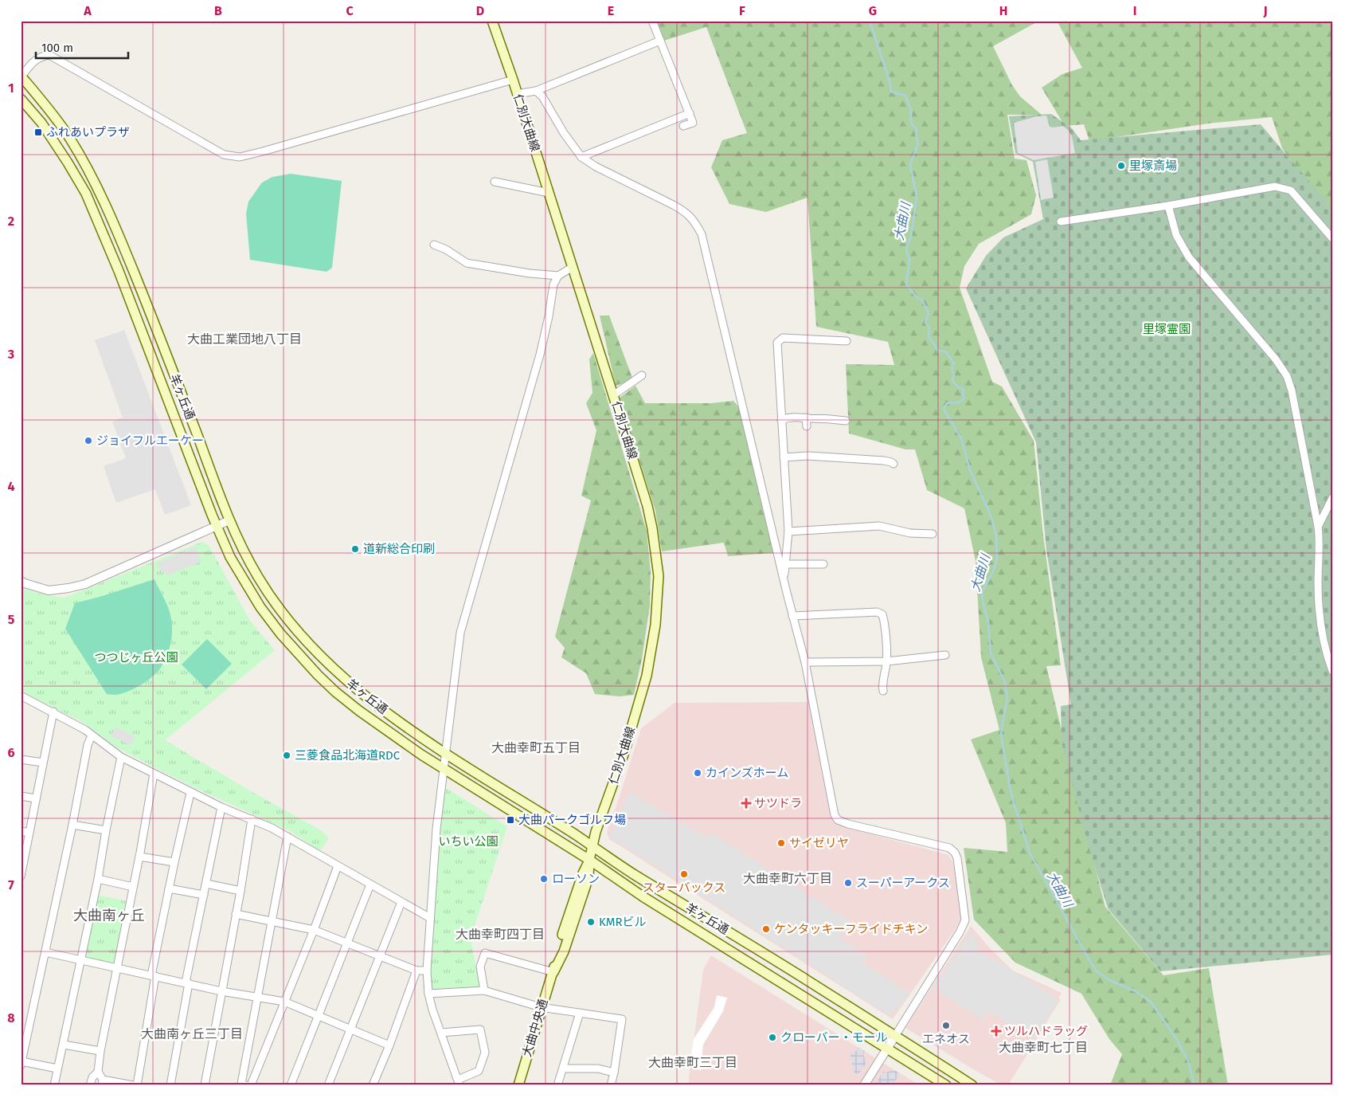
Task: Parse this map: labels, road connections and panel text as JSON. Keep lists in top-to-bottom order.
{
  "streets": {
    "main road": ["仁別大曲線", "羊ヶ丘通", "大曲中央通"]
  },
  "crossings": [
    ["仁別大曲線", "羊ヶ丘通"],
    ["仁別大曲線", "大曲中央通"],
    ["羊ヶ丘通", "大曲中央通"]
  ],
  "districts": [
    "大曲工業団地八丁目",
    "大曲幸町五丁目",
    "大曲幸町六丁目",
    "大曲南ヶ丘",
    "大曲幸町四丁目",
    "大曲南ヶ丘三丁目",
    "大曲幸町七丁目",
    "大曲幸町三丁目"
  ],
  "water": ["大曲川"],
  "parks": ["里塚霊園", "つつじヶ丘公園", "いちい公園"],
  "places": {
    "transit": ["ふれあいプラザ", "大曲パークゴルフ場"],
    "other": [
      "里塚斎場",
      "ジョイフルエーケー",
      "道新総合印刷",
      "三菱食品北海道RDC",
      "カインズホーム",
      "サイゼリヤ",
      "スターバックス",
      "ローソン",
      "スーパーアークス",
      "KMRビル",
      "ケンタッキーフライドチキン",
      "エネオス",
      "クローバー・モール"
    ],
    "health": ["サツドラ", "ツルハドラッグ"]
  },
  "scale_bar": "100 m",
  "grid": {
    "columns": [
      "A",
      "B",
      "C",
      "D",
      "E",
      "F",
      "G",
      "H",
      "I",
      "J"
    ],
    "rows": [
      "1",
      "2",
      "3",
      "4",
      "5",
      "6",
      "7",
      "8"
    ]
  }
}
